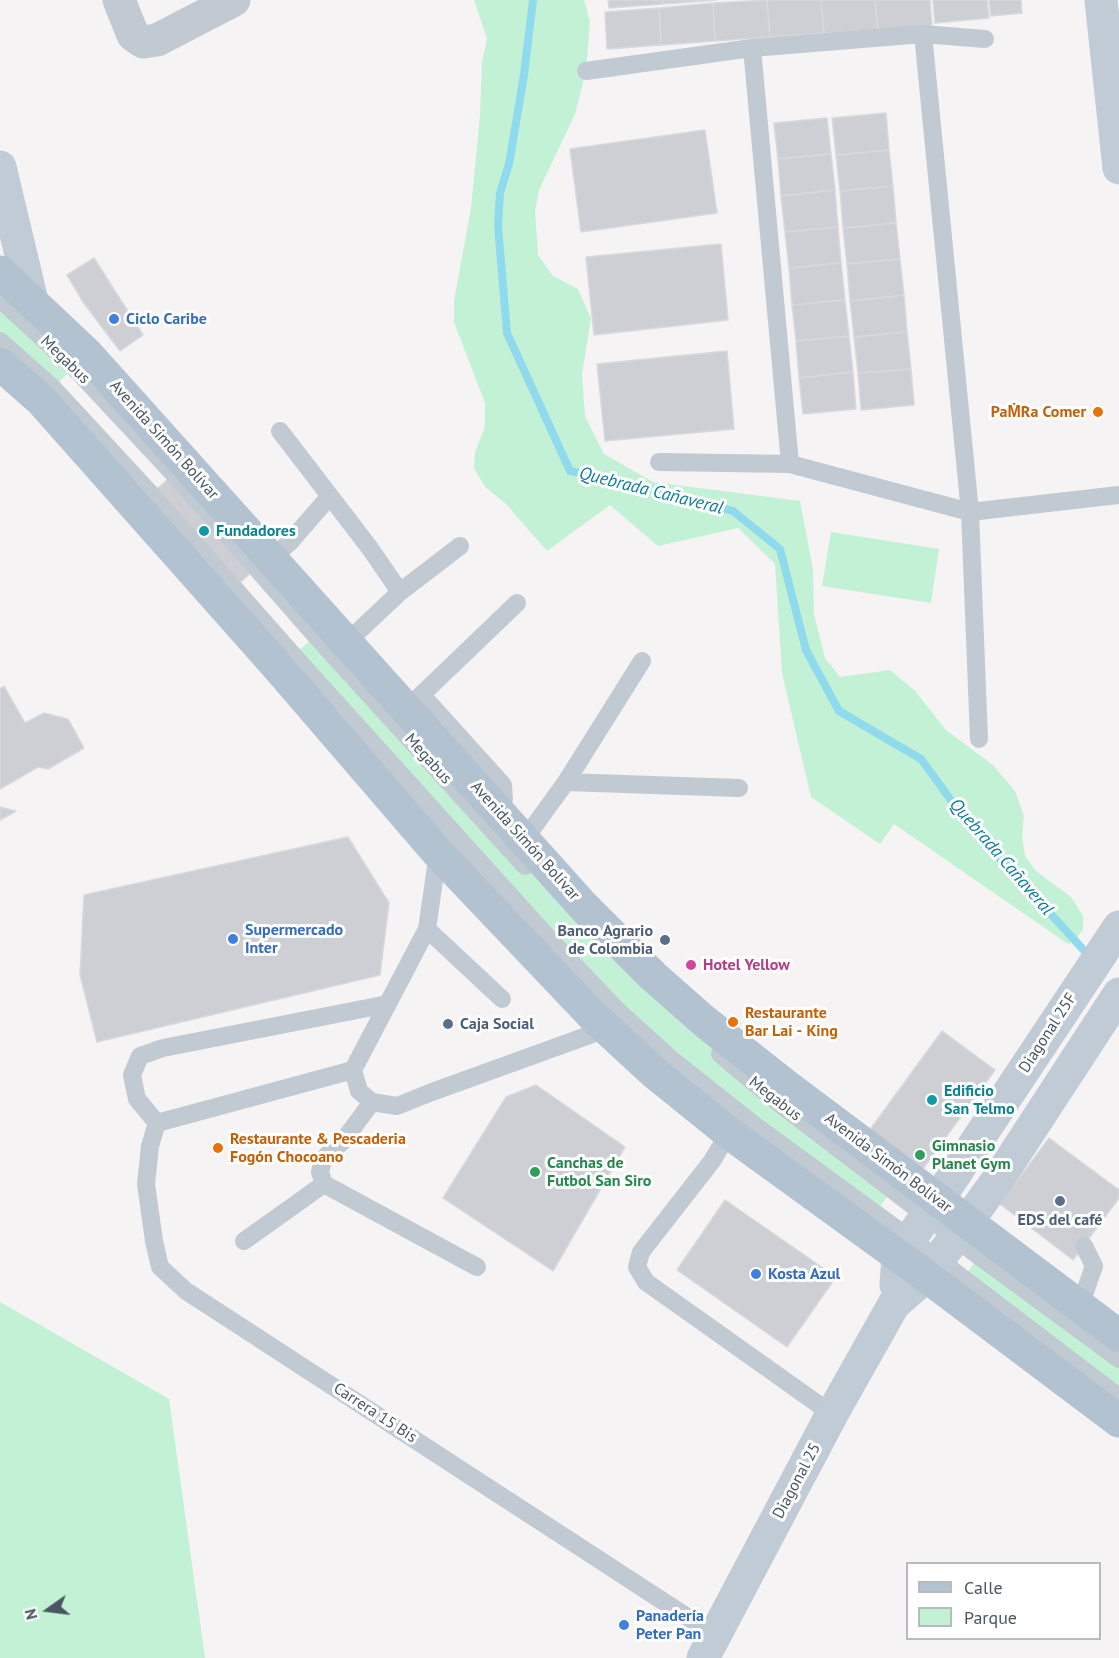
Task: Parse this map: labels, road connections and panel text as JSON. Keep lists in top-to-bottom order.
{
  "streets": {
    "main road": ["Avenida Simón Bolívar"],
    "street": ["Diagonal 25F", "Diagonal 25"],
    "lane": ["Megabus", "Carrera 15 Bis"]
  },
  "crossings": [
    ["Megabus", "Avenida Simón Bolívar"],
    ["Megabus", "Diagonal 25F"],
    ["Megabus", "Diagonal 25"],
    ["Avenida Simón Bolívar", "Diagonal 25F"],
    ["Avenida Simón Bolívar", "Diagonal 25"],
    ["Diagonal 25F", "Diagonal 25"],
    ["Carrera 15 Bis", "Diagonal 25"]
  ],
  "water": ["Quebrada Cañaveral"],
  "places": [
    "Ciclo Caribe",
    "PaṀRa Comer",
    "Fundadores",
    "Supermercado Inter",
    "Banco Agrario de Colombia",
    "Hotel Yellow",
    "Restaurante Bar Lai - King",
    "Caja Social",
    "Edificio San Telmo",
    "Restaurante & Pescaderia Fogón Chocoano",
    "Gimnasio Planet Gym",
    "Canchas de Futbol San Siro",
    "EDS del café",
    "Kosta Azul",
    "Panadería Peter Pan"
  ],
  "legend": ["Calle", "Parque"],
  "north": "left"
}
